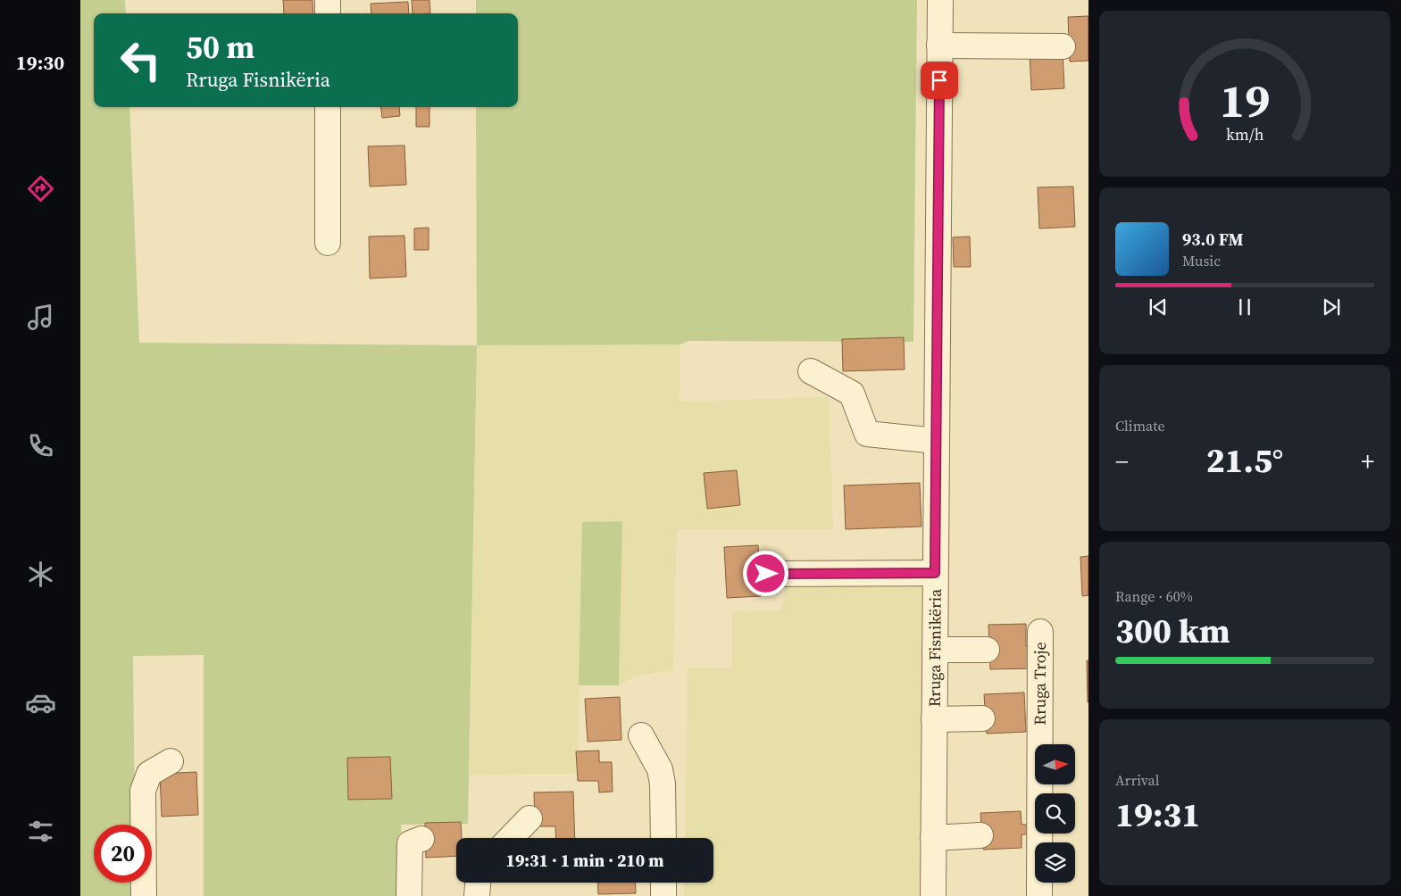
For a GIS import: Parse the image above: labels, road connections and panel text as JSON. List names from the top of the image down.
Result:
{
  "streets": {
    "street": ["Rruga Fisnikëria", "Rruga Troje"]
  },
  "north": "right",
  "page": {
    "tabs": "19:30",
    "turn": ["50 m", "Rruga Fisnikëria"],
    "song": ["93.0 FM", "Music"],
    "tile": [
      "Climate",
      ["Range · 60%", "300 km"],
      ["Arrival", "19:31"]
    ],
    "heat": ["−", "21.5°", "+"],
    "limit": "20",
    "trip": "19:31 · 1 min · 210 m",
    "gauge": ["19", "km/h"]
  }
}
